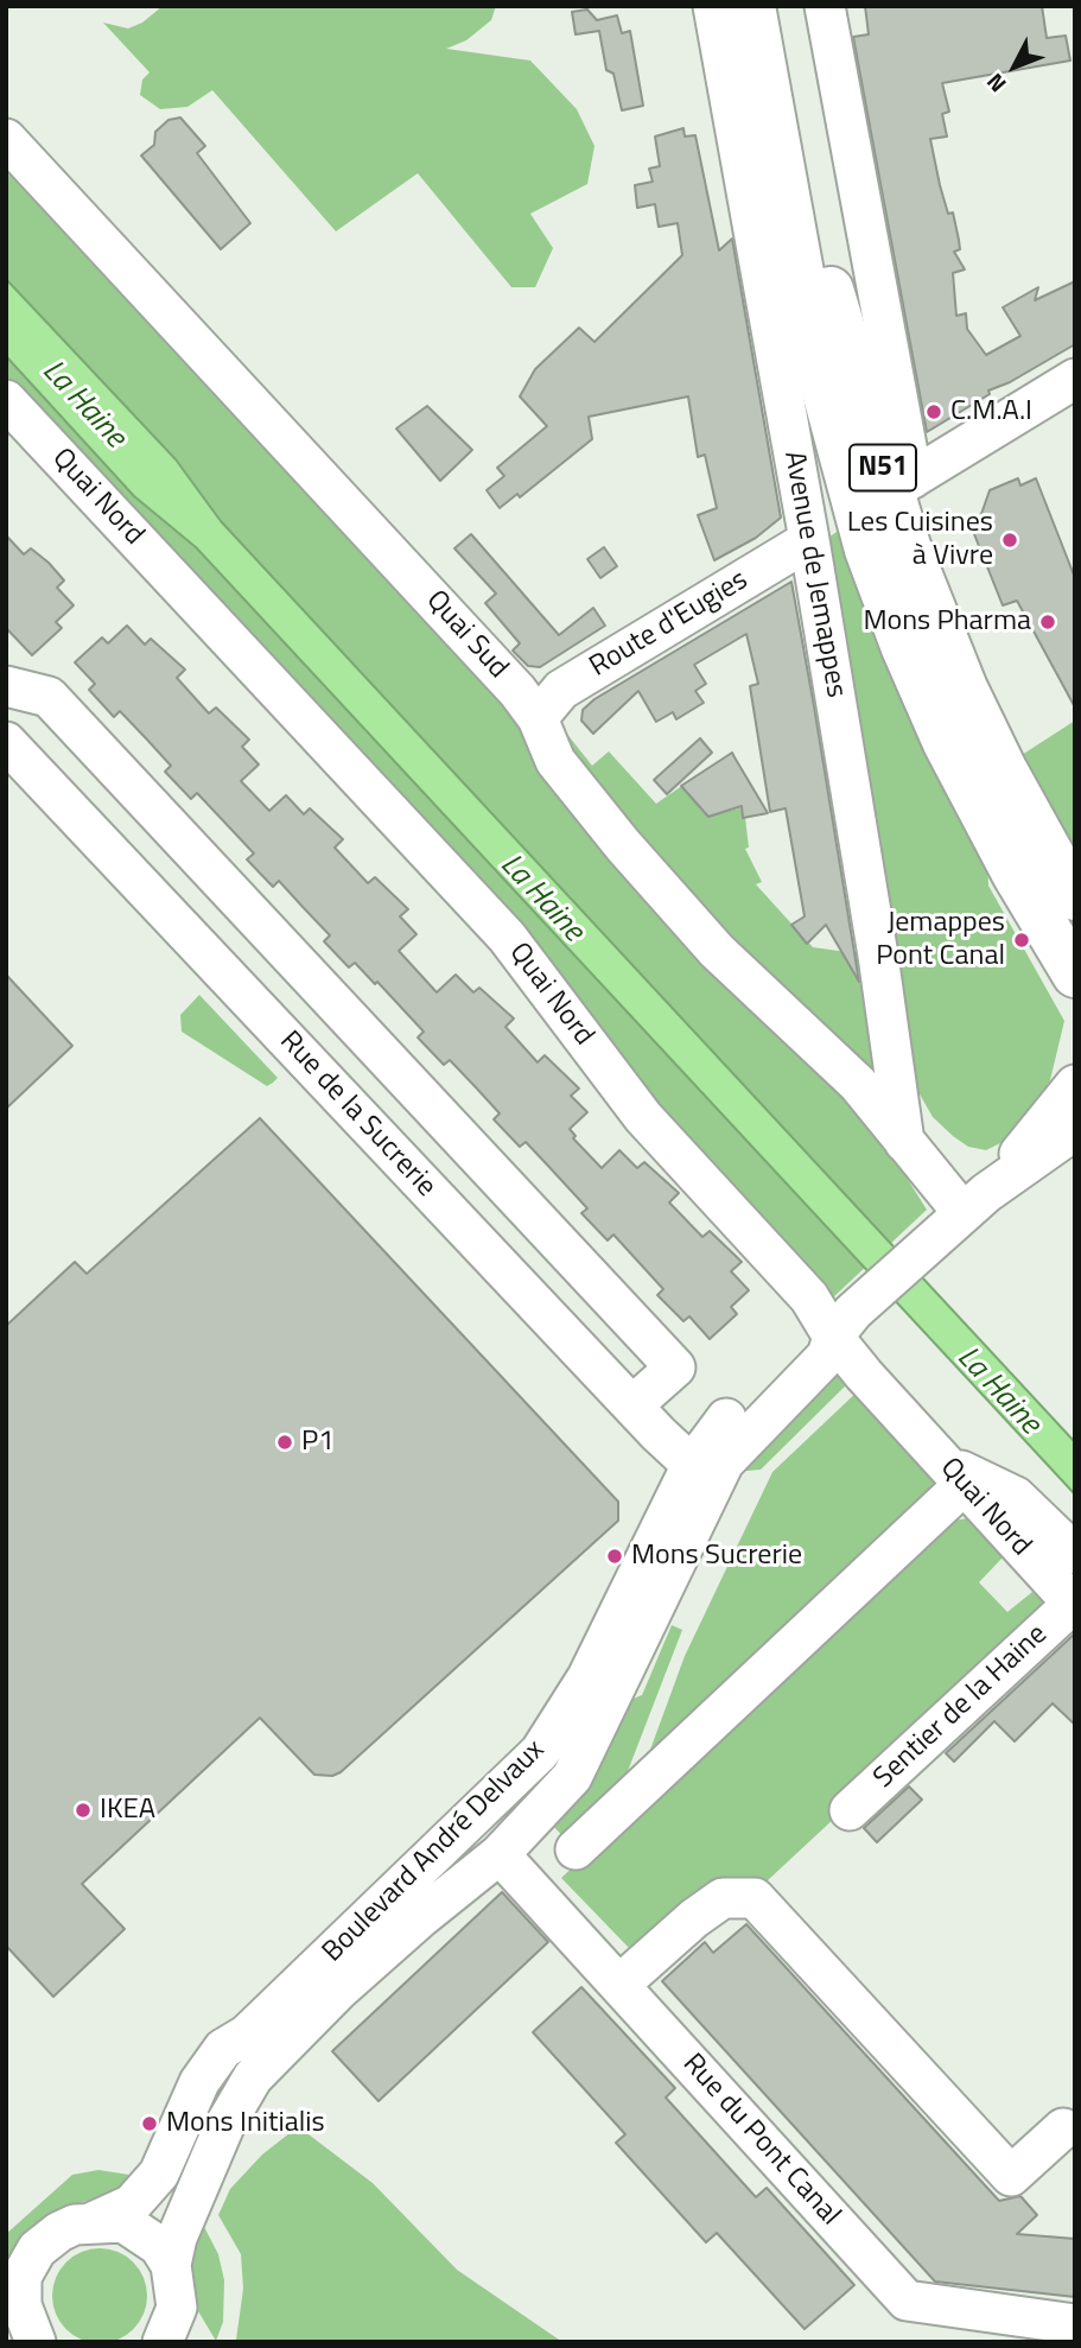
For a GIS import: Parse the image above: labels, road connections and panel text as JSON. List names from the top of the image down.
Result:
{
  "streets": {
    "main road": ["N51", "Avenue de Jemappes"],
    "street": [
      "Quai Nord",
      "Route d'Eugies",
      "Quai Sud",
      "Rue de la Sucrerie",
      "Sentier de la Haine",
      "Boulevard André Delvaux",
      "Rue du Pont Canal"
    ]
  },
  "crossings": [
    ["Quai Nord", "Sentier de la Haine"],
    ["Quai Nord", "Boulevard André Delvaux"],
    ["Avenue de Jemappes", "Route d'Eugies"],
    ["Avenue de Jemappes", "Quai Sud"],
    ["Route d'Eugies", "Quai Sud"],
    ["Quai Sud", "Boulevard André Delvaux"],
    ["Rue de la Sucrerie", "Boulevard André Delvaux"],
    ["Boulevard André Delvaux", "Rue du Pont Canal"]
  ],
  "water": ["La Haine"],
  "places": [
    "C.M.A.I",
    "Les Cuisines à Vivre",
    "Mons Pharma",
    "Jemappes Pont Canal",
    "P1",
    "Mons Sucrerie",
    "IKEA",
    "Mons Initialis"
  ],
  "north": "bottom left"
}
